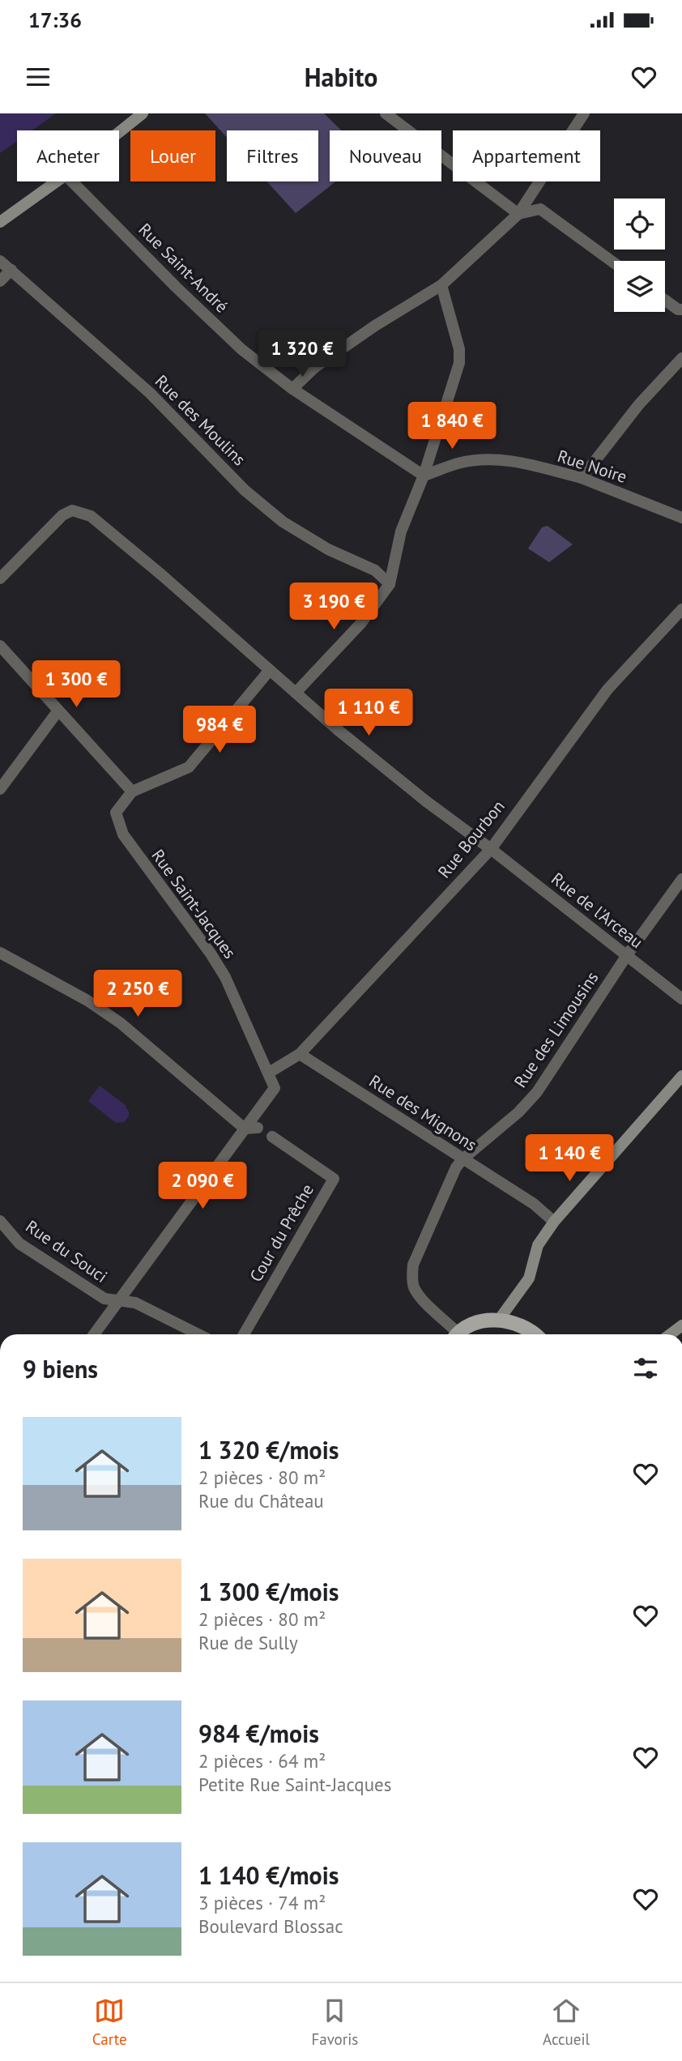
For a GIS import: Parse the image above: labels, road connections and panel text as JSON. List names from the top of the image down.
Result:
{
  "streets": {
    "street": [
      "Rue Saint-André",
      "Rue des Moulins",
      "Rue Noire",
      "Rue Bourbon",
      "Rue Saint-Jacques",
      "Rue de l'Arceau",
      "Rue des Limousins",
      "Rue des Mignons",
      "Cour du Prêche",
      "Rue du Souci"
    ]
  },
  "crossings": [
    ["Rue Saint-André", "Rue Noire"],
    ["Rue Bourbon", "Rue Saint-Jacques"],
    ["Rue Bourbon", "Rue de l'Arceau"],
    ["Rue Bourbon", "Rue des Mignons"],
    ["Rue de l'Arceau", "Rue des Limousins"],
    ["Rue des Limousins", "Rue des Mignons"]
  ],
  "page": {
    "status": "17:36",
    "header": "Habito",
    "chip": [
      "Acheter",
      "Louer",
      "Filtres",
      "Nouveau",
      "Appartement"
    ],
    "price": [
      "1 320 €",
      "1 840 €",
      "3 190 €",
      "1 300 €",
      "1 110 €",
      "984 €",
      "2 250 €",
      "1 140 €",
      "2 090 €"
    ],
    "heading": "9 biens",
    "list": [
      {
        "name": "1 320 €/mois",
        "note": "2 pièces · 80 m² · Rue du Château"
      },
      {
        "name": "1 300 €/mois",
        "note": "2 pièces · 80 m² · Rue de Sully"
      },
      {
        "name": "984 €/mois",
        "note": "2 pièces · 64 m² · Petite Rue Saint-Jacques"
      },
      {
        "name": "1 140 €/mois",
        "note": "3 pièces · 74 m² · Boulevard Blossac"
      }
    ],
    "tabs": ["Carte", "Favoris", "Accueil"]
  }
}
